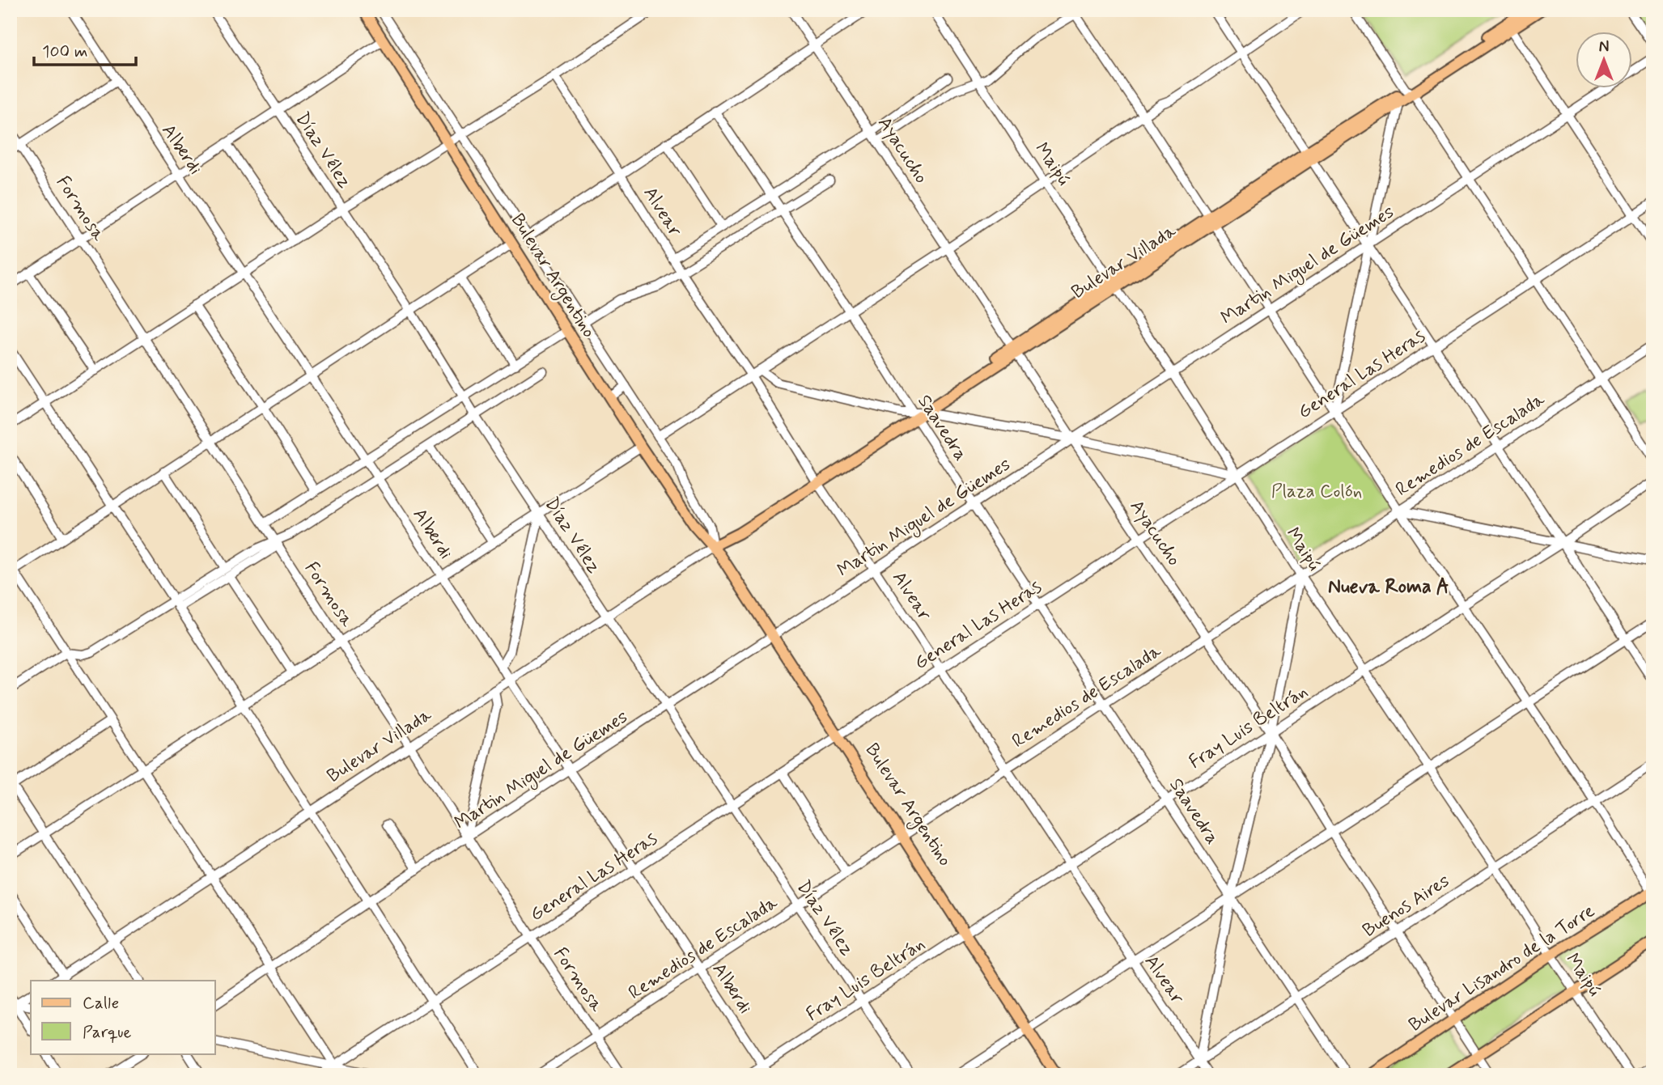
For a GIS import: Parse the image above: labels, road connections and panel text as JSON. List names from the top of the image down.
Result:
{
  "streets": {
    "main road": ["Bulevar Villada", "Bulevar Argentino", "Bulevar Lisandro de la Torre"],
    "street": [
      "Alberdi",
      "Díaz Vélez",
      "Ayacucho",
      "Maipú",
      "Formosa",
      "Alvear",
      "Martin Miguel de Güemes",
      "General Las Heras",
      "Saavedra",
      "Remedios de Escalada",
      "Fray Luis Beltrán",
      "Buenos Aires"
    ]
  },
  "crossings": [
    ["Alberdi", "Bulevar Villada"],
    ["Alberdi", "Martin Miguel de Güemes"],
    ["Alberdi", "General Las Heras"],
    ["Alberdi", "Remedios de Escalada"],
    ["Alberdi", "Fray Luis Beltrán"],
    ["Díaz Vélez", "Bulevar Villada"],
    ["Díaz Vélez", "Martin Miguel de Güemes"],
    ["Díaz Vélez", "General Las Heras"],
    ["Díaz Vélez", "Remedios de Escalada"],
    ["Díaz Vélez", "Fray Luis Beltrán"],
    ["Ayacucho", "Bulevar Villada"],
    ["Ayacucho", "Martin Miguel de Güemes"],
    ["Ayacucho", "General Las Heras"],
    ["Ayacucho", "Remedios de Escalada"],
    ["Ayacucho", "Fray Luis Beltrán"],
    ["Ayacucho", "Buenos Aires"],
    ["Ayacucho", "Bulevar Lisandro de la Torre"],
    ["Maipú", "Bulevar Villada"],
    ["Maipú", "Martin Miguel de Güemes"],
    ["Maipú", "General Las Heras"],
    ["Maipú", "Remedios de Escalada"],
    ["Maipú", "Fray Luis Beltrán"],
    ["Maipú", "Buenos Aires"],
    ["Maipú", "Bulevar Lisandro de la Torre"],
    ["Formosa", "Bulevar Villada"],
    ["Formosa", "Martin Miguel de Güemes"],
    ["Formosa", "General Las Heras"],
    ["Formosa", "Remedios de Escalada"],
    ["Alvear", "Bulevar Villada"],
    ["Alvear", "Martin Miguel de Güemes"],
    ["Alvear", "General Las Heras"],
    ["Alvear", "Remedios de Escalada"],
    ["Alvear", "Fray Luis Beltrán"],
    ["Alvear", "Buenos Aires"],
    ["Bulevar Villada", "Bulevar Argentino"],
    ["Bulevar Villada", "Saavedra"],
    ["Martin Miguel de Güemes", "Bulevar Argentino"],
    ["Martin Miguel de Güemes", "Saavedra"],
    ["Bulevar Argentino", "General Las Heras"],
    ["Bulevar Argentino", "Remedios de Escalada"],
    ["Bulevar Argentino", "Fray Luis Beltrán"],
    ["General Las Heras", "Saavedra"],
    ["Saavedra", "Remedios de Escalada"],
    ["Saavedra", "Fray Luis Beltrán"],
    ["Saavedra", "Buenos Aires"]
  ],
  "districts": ["Nueva Roma A"],
  "parks": ["Plaza Colón"],
  "legend": ["Calle", "Parque"],
  "scale_bar": "100 m",
  "north": "top"
}
